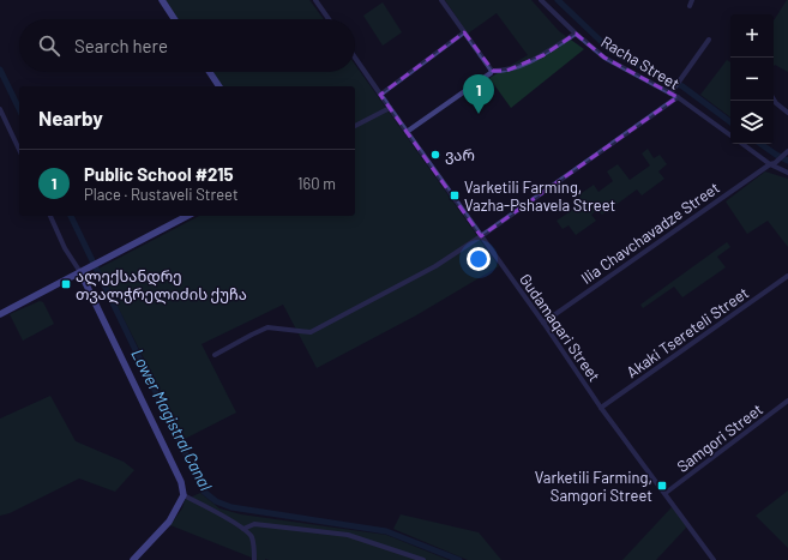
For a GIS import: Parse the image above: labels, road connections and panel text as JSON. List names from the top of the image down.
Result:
{
  "streets": {
    "street": [
      "Racha Street",
      "Ilia Chavchavadze Street",
      "Gudamaqari Street",
      "Akaki Tsereteli Street",
      "Samgori Street"
    ]
  },
  "crossings": [
    ["Ilia Chavchavadze Street", "Gudamaqari Street"],
    ["Gudamaqari Street", "Akaki Tsereteli Street"],
    ["Gudamaqari Street", "Samgori Street"]
  ],
  "water": ["Lower Magistral Canal"],
  "places": {
    "other": ["ვარ"],
    "transit": ["Varketili Farming, Vazha-Pshavela Street", "ალექსანდრე თვალჭრელიძის ქუჩა", "Varketili Farming, Samgori Street"]
  },
  "page": {
    "map_buttons": ["+", "−"],
    "search": "Search here",
    "pins": "1",
    "heading": "Nearby",
    "list": [
      {
        "mark": "1",
        "name": "Public School #215",
        "note": "Place · Rustaveli Street",
        "value": "160 m"
      }
    ]
  }
}
